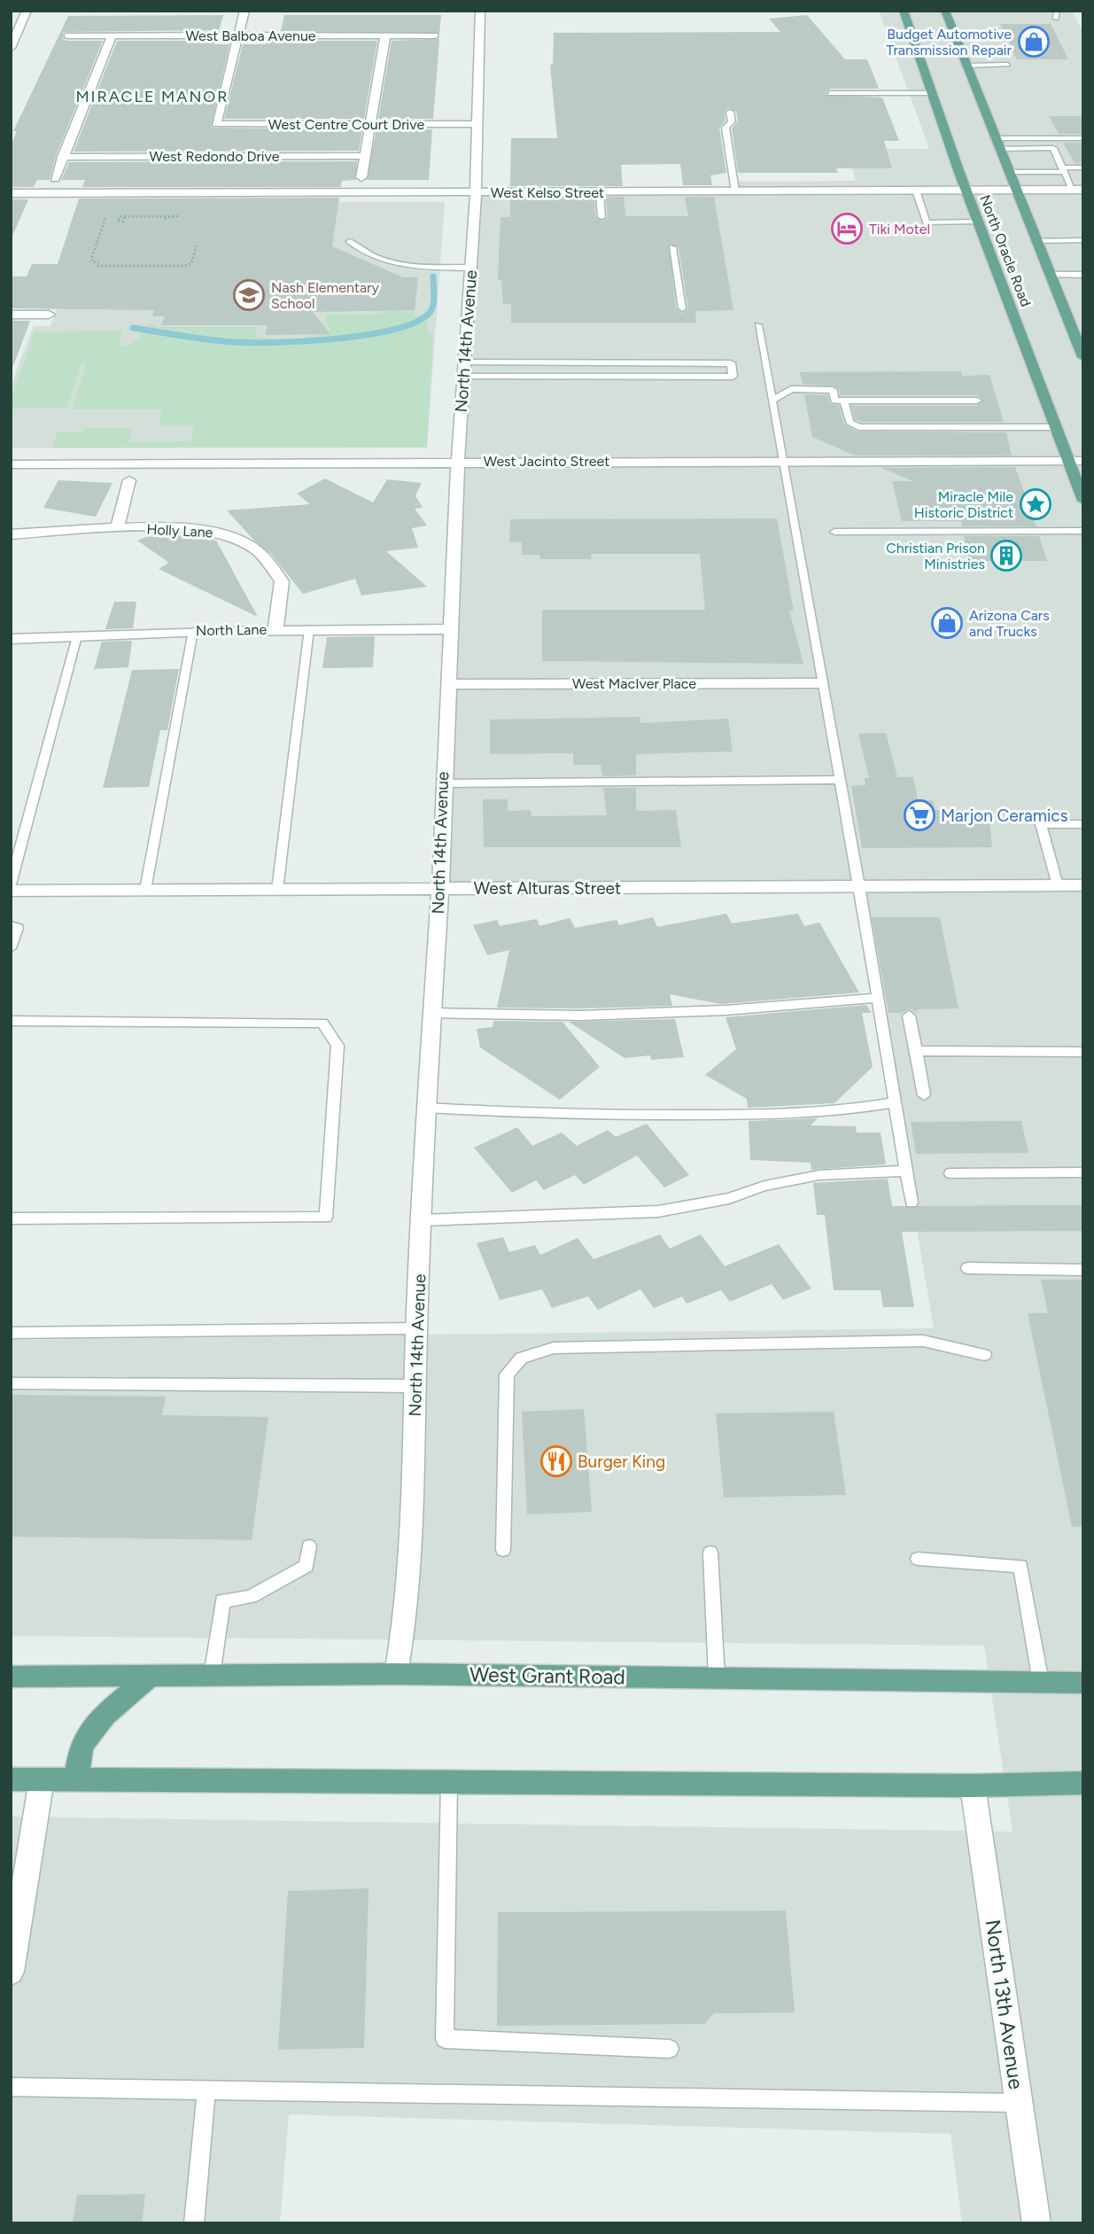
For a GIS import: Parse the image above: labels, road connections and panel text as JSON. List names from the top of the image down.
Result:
{
  "streets": {
    "main road": ["North Oracle Road", "West Grant Road"],
    "street": [
      "West Balboa Avenue",
      "West Centre Court Drive",
      "West Redondo Drive",
      "West Kelso Street",
      "North 14th Avenue",
      "West Jacinto Street",
      "Holly Lane",
      "North Lane",
      "West MacIver Place",
      "West Alturas Street",
      "North 13th Avenue"
    ]
  },
  "crossings": [
    ["West Balboa Avenue", "West Centre Court Drive"],
    ["West Centre Court Drive", "North 14th Avenue"],
    ["West Kelso Street", "North Oracle Road"],
    ["West Kelso Street", "North 14th Avenue"],
    ["North Oracle Road", "West Jacinto Street"],
    ["North 14th Avenue", "West Jacinto Street"],
    ["North 14th Avenue", "North Lane"],
    ["North 14th Avenue", "West MacIver Place"],
    ["North 14th Avenue", "West Alturas Street"],
    ["North 14th Avenue", "West Grant Road"],
    ["Holly Lane", "North Lane"]
  ],
  "districts": ["MIRACLE MANOR"],
  "places": {
    "shop": ["Budget Automotive Transmission Repair", "Arizona Cars and Trucks"],
    "hotel": ["Tiki Motel"],
    "school or university": ["Nash Elementary School"],
    "place": ["Miracle Mile Historic District"],
    "building": ["Christian Prison Ministries"],
    "supermarket": ["Marjon Ceramics"],
    "restaurant": ["Burger King"]
  }
}
